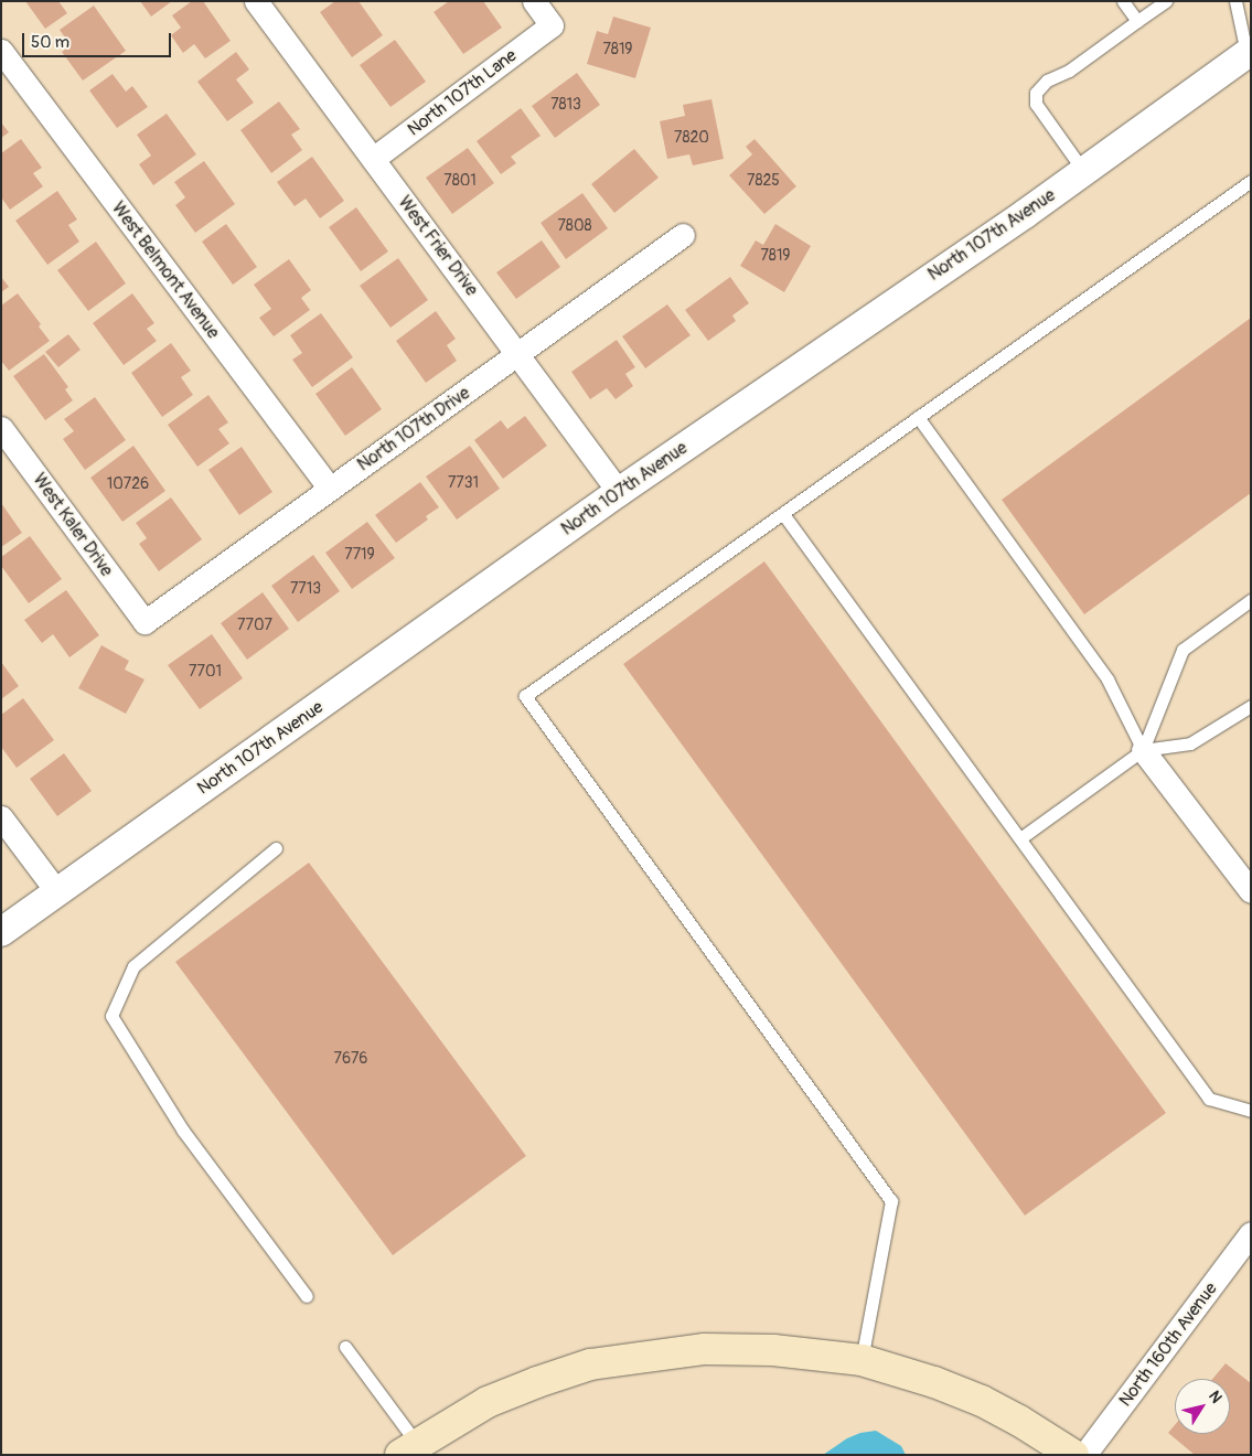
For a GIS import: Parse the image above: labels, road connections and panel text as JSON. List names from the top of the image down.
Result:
{
  "streets": {
    "street": [
      "North 107th Lane",
      "North 107th Avenue",
      "West Frier Drive",
      "West Belmont Avenue",
      "North 107th Drive",
      "West Kaler Drive",
      "North 160th Avenue"
    ]
  },
  "crossings": [
    ["North 107th Lane", "West Frier Drive"],
    ["North 107th Avenue", "West Frier Drive"],
    ["West Frier Drive", "North 107th Drive"],
    ["West Belmont Avenue", "North 107th Drive"],
    ["North 107th Drive", "West Kaler Drive"]
  ],
  "house_numbers": [
    "7819",
    "7813",
    "7820",
    "7801",
    "7825",
    "7808",
    "7819",
    "7731",
    "10726",
    "7719",
    "7713",
    "7707",
    "7701",
    "7676"
  ],
  "scale_bar": "50 m",
  "north": "top right"
}
